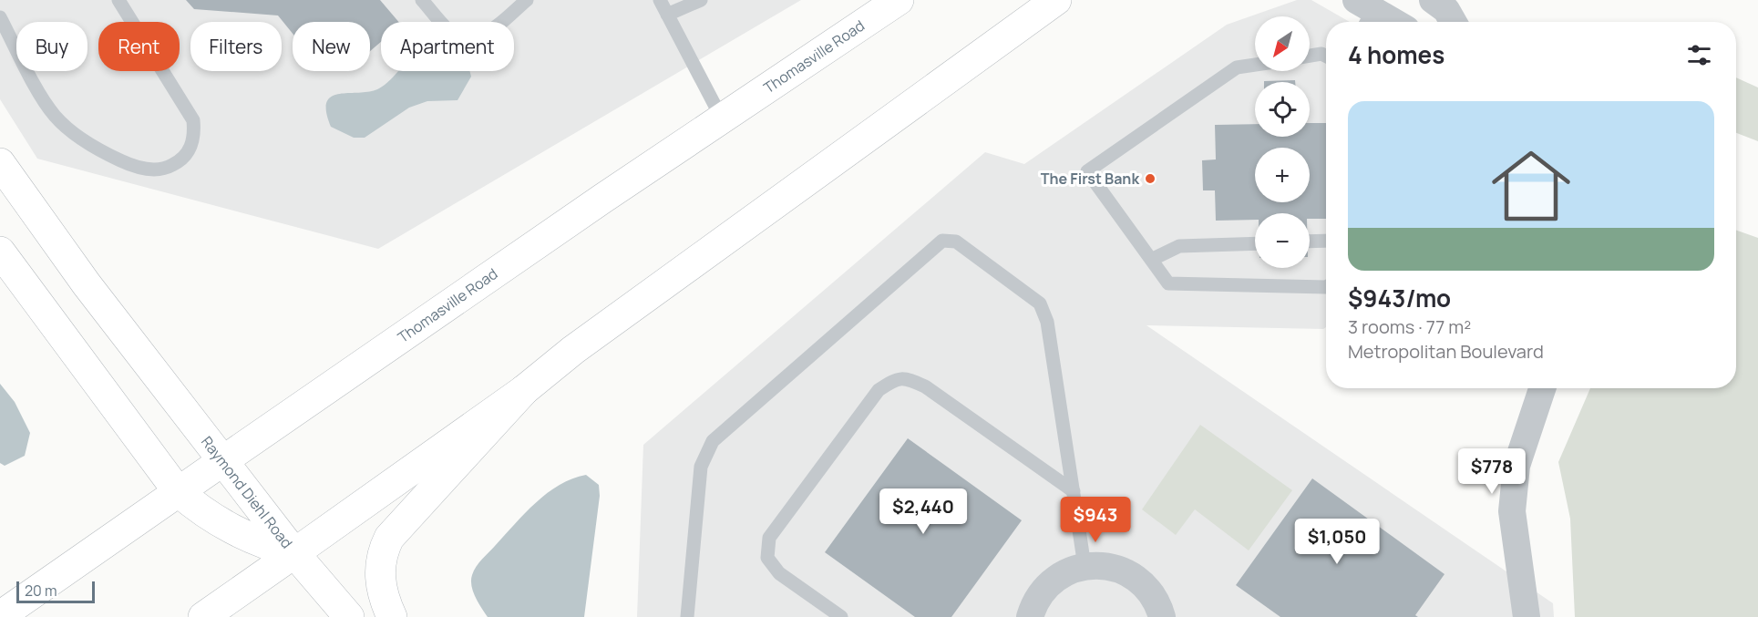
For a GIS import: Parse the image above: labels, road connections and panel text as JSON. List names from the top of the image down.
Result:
{
  "streets": {
    "main road": ["Thomasville Road", "Raymond Diehl Road"]
  },
  "crossings": [
    ["Thomasville Road", "Raymond Diehl Road"]
  ],
  "places": ["The First Bank"],
  "scale_bar": "20 m",
  "north": "bottom left",
  "page": {
    "map_buttons": ["+", "−"],
    "chip": [
      "Buy",
      "Rent",
      "Filters",
      "New",
      "Apartment"
    ],
    "heading": "4 homes",
    "list": [
      {
        "name": "$943/mo",
        "note": "3 rooms · 77 m² · Metropolitan Boulevard"
      }
    ],
    "price": [
      "$778",
      "$2,440",
      "$943",
      "$1,050"
    ],
    "scale": "20 m"
  }
}
